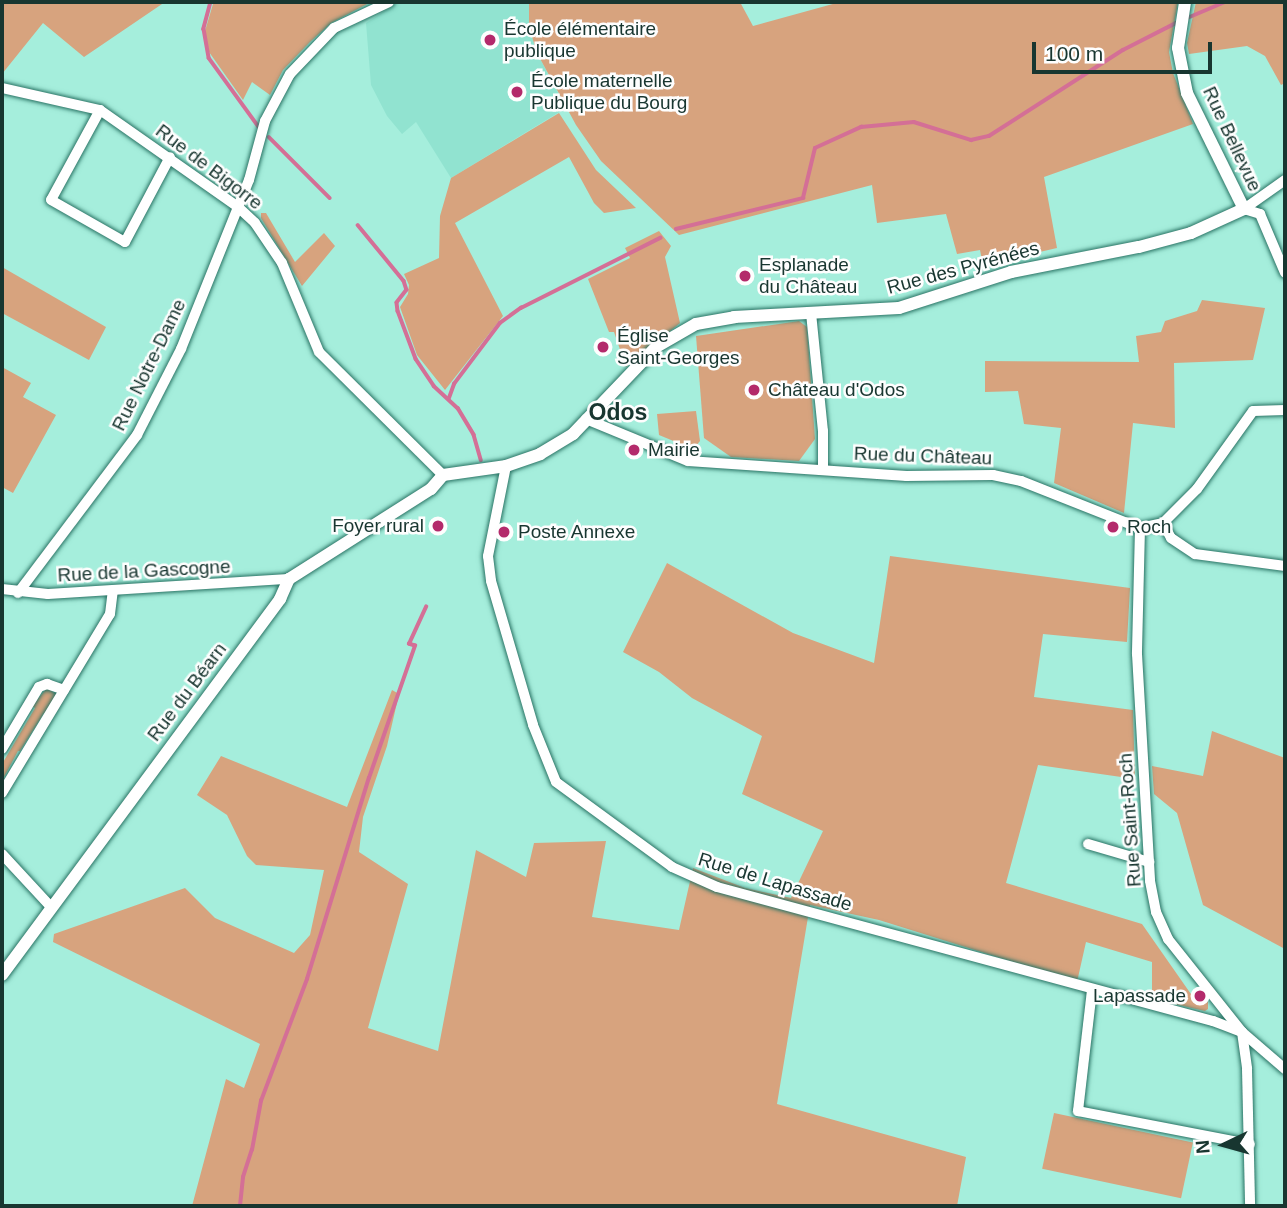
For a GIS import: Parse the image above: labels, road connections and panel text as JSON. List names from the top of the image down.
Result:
{
  "streets": {
    "street": [
      "Rue Bellevue",
      "Rue de Bigorre",
      "Rue des Pyrénées",
      "Rue Notre-Dame",
      "Rue du Château",
      "Rue de la Gascogne",
      "Rue du Béarn",
      "Rue Saint-Roch",
      "Rue de Lapassade"
    ]
  },
  "crossings": [
    ["Rue Bellevue", "Rue des Pyrénées"],
    ["Rue de Bigorre", "Rue des Pyrénées"],
    ["Rue de Bigorre", "Rue Notre-Dame"],
    ["Rue de Bigorre", "Rue du Béarn"],
    ["Rue des Pyrénées", "Rue du Château"],
    ["Rue des Pyrénées", "Rue du Béarn"],
    ["Rue des Pyrénées", "Rue de Lapassade"],
    ["Rue Notre-Dame", "Rue de la Gascogne"],
    ["Rue du Château", "Rue Saint-Roch"],
    ["Rue de la Gascogne", "Rue du Béarn"],
    ["Rue Saint-Roch", "Rue de Lapassade"]
  ],
  "districts": ["Odos"],
  "places": [
    "École élémentaire publique",
    "École maternelle Publique du Bourg",
    "Esplanade du Château",
    "Église Saint-Georges",
    "Château d'Odos",
    "Mairie",
    "Foyer rural",
    "Roch",
    "Poste Annexe",
    "Lapassade"
  ],
  "scale_bar": "100 m",
  "north": "left"
}
